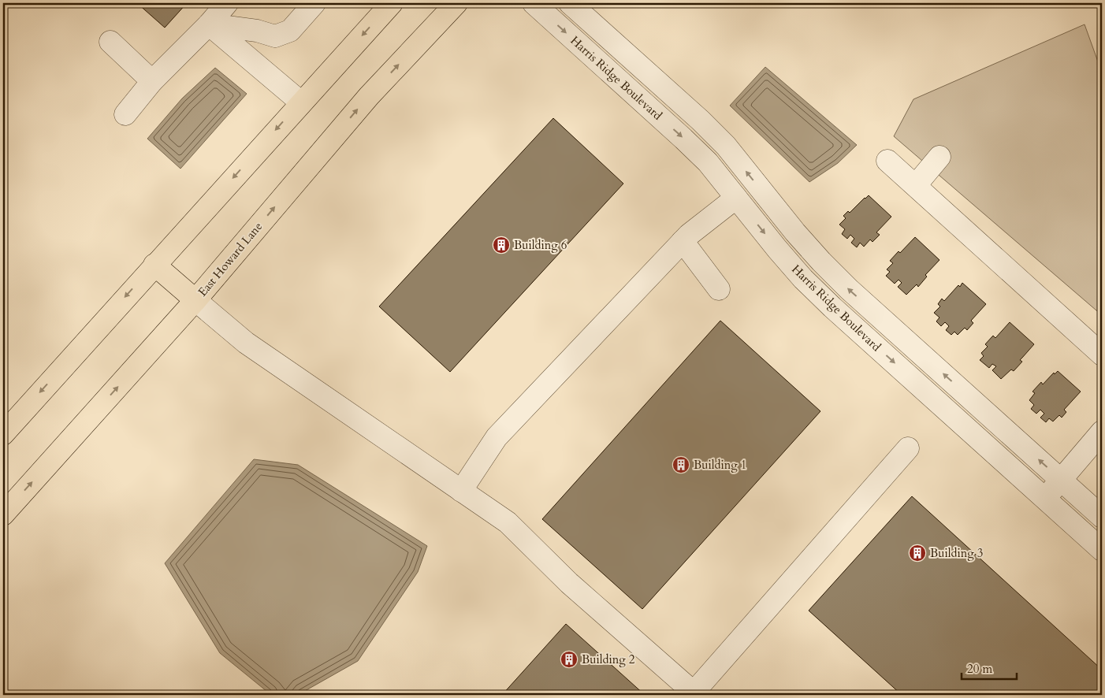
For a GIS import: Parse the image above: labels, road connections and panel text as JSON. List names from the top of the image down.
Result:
{
  "streets": {
    "main road": ["East Howard Lane"],
    "street": ["Harris Ridge Boulevard"]
  },
  "places": {
    "building": [
      "Building 6",
      "Building 1",
      "Building 3",
      "Building 2"
    ]
  },
  "scale_bar": "20 m"
}
